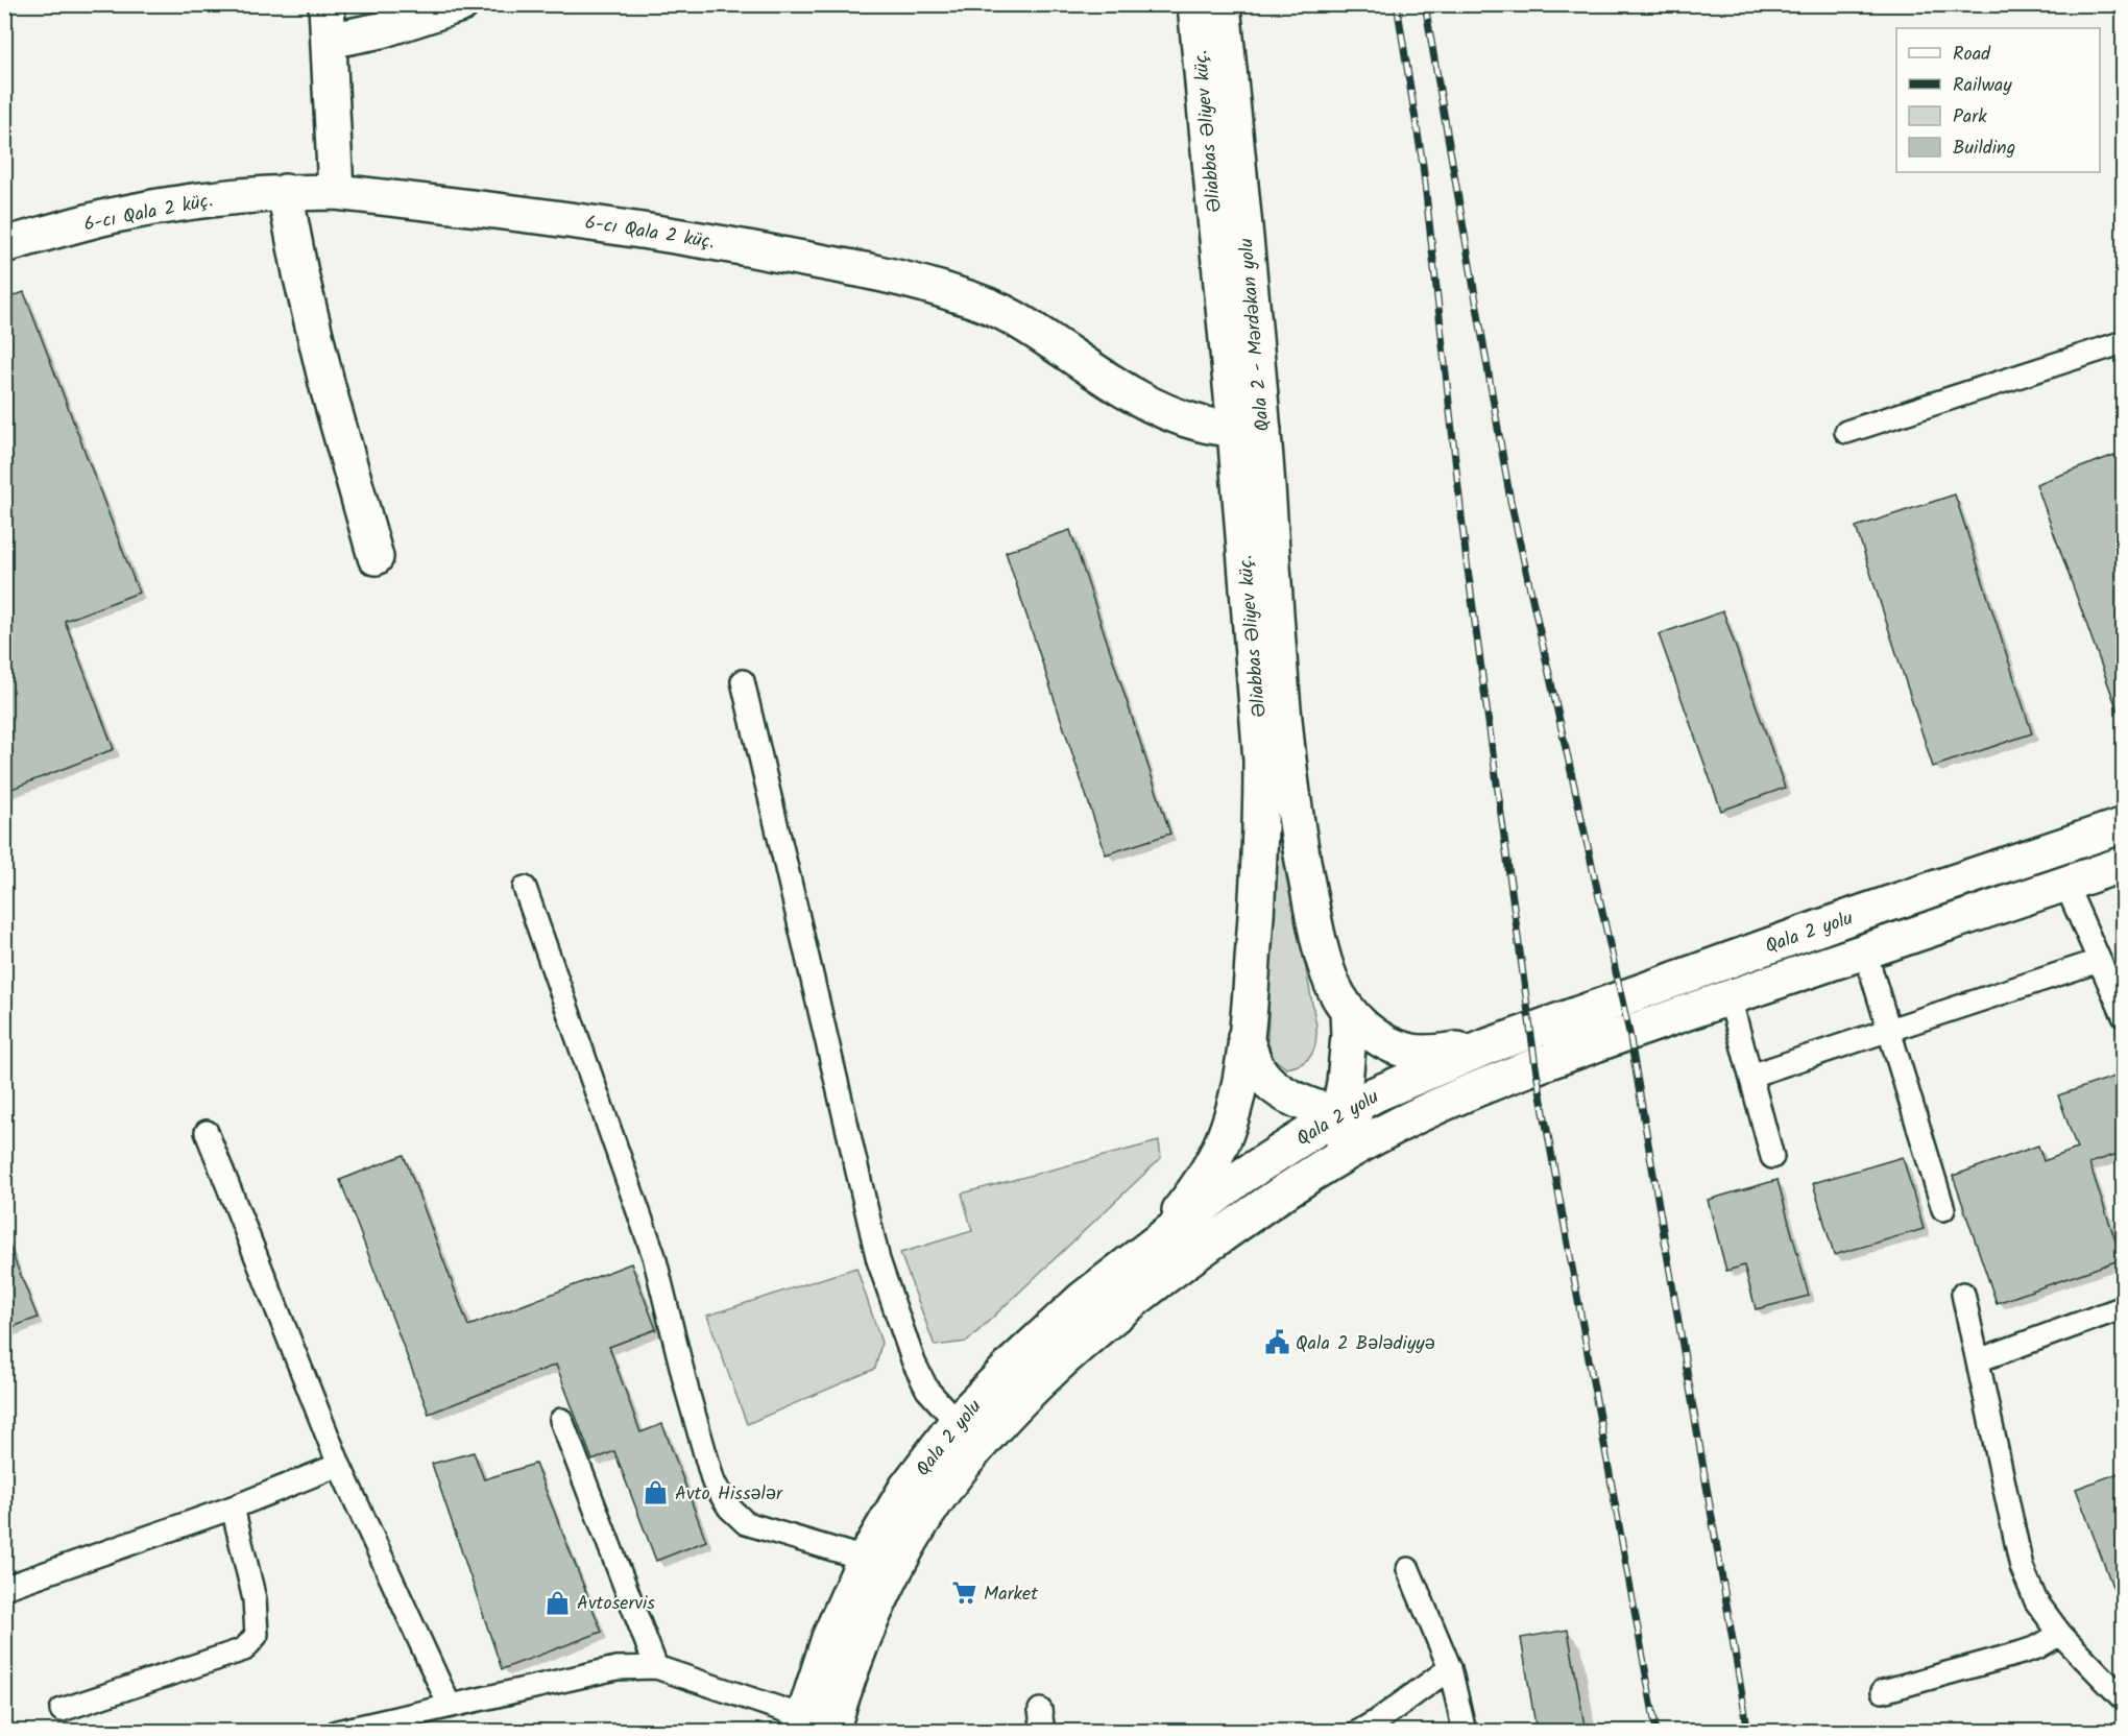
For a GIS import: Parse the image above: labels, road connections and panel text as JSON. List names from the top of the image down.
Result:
{
  "streets": {
    "main road": [
      "Əliabbas Əliyev küç.",
      "6-cı Qala 2 küç.",
      "Qala 2 - Mərdəkan yolu",
      "Qala 2 yolu"
    ]
  },
  "crossings": [
    ["Əliabbas Əliyev küç.", "6-cı Qala 2 küç."],
    ["Əliabbas Əliyev küç.", "Qala 2 - Mərdəkan yolu"],
    ["Əliabbas Əliyev küç.", "Qala 2 yolu"],
    ["6-cı Qala 2 küç.", "Qala 2 - Mərdəkan yolu"]
  ],
  "places": {
    "public building": ["Qala 2 Bələdiyyə"],
    "shop": ["Avto Hissələr", "Avtoservis"],
    "supermarket": ["Market"]
  },
  "legend": [
    "Road",
    "Railway",
    "Park",
    "Building"
  ]
}
